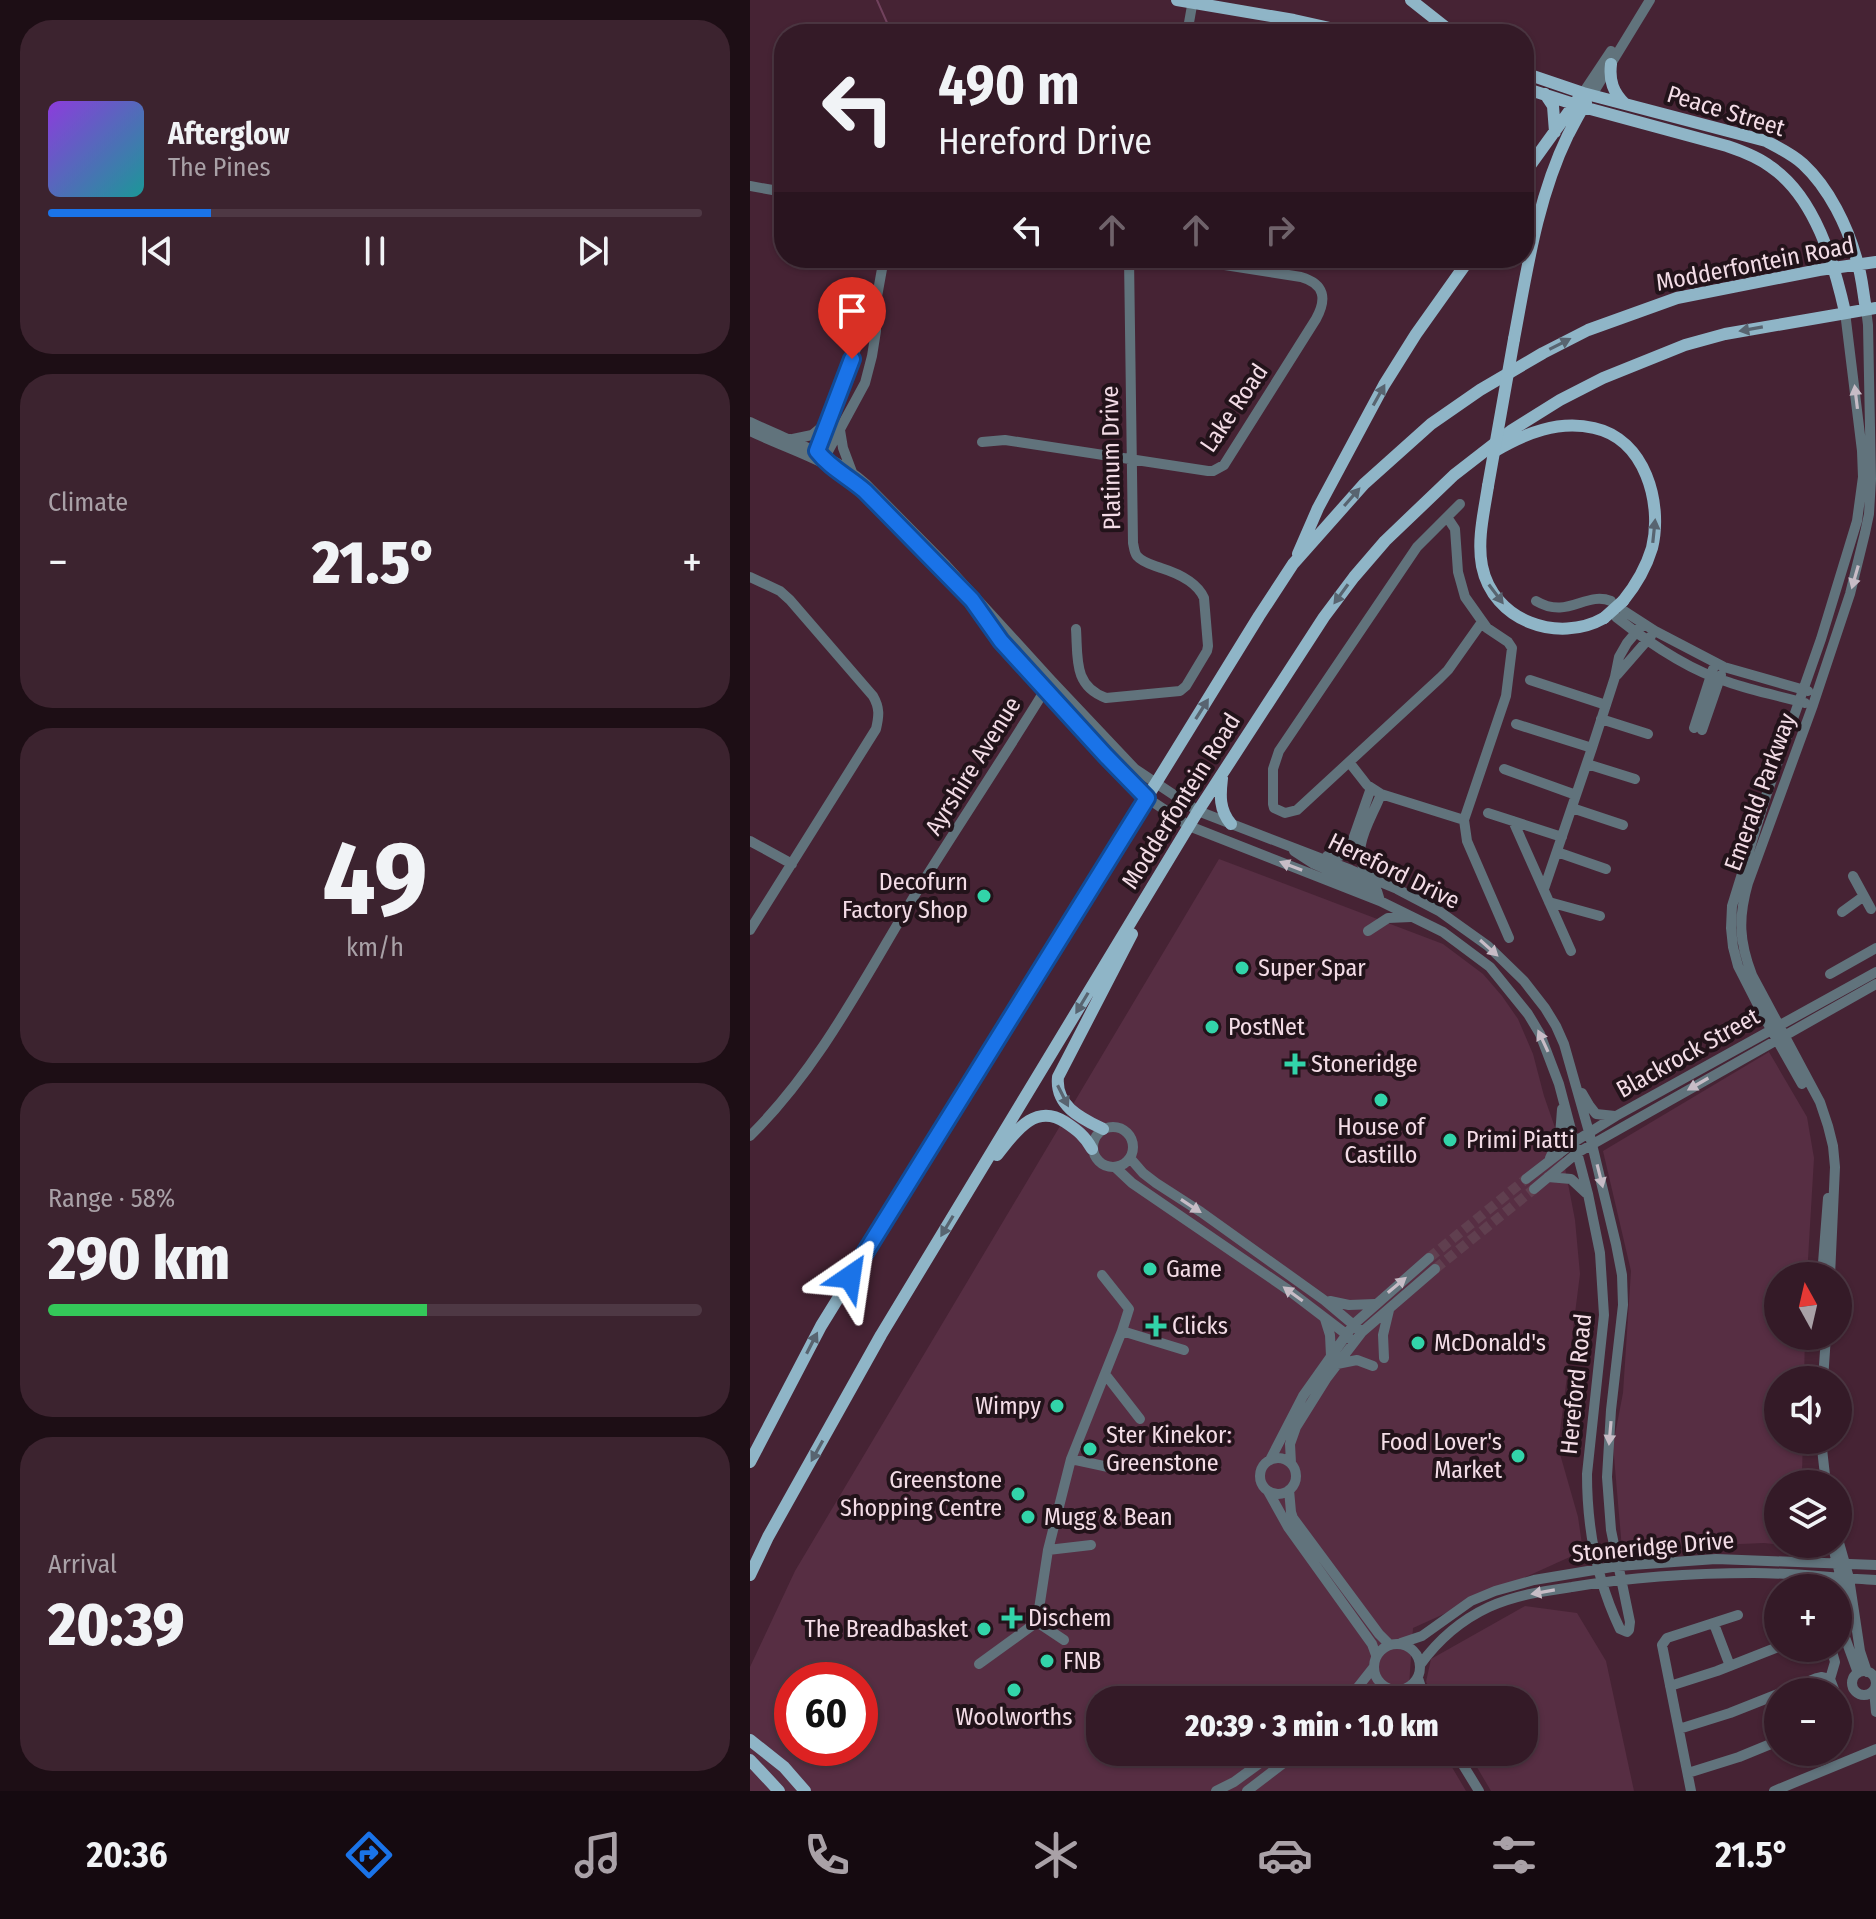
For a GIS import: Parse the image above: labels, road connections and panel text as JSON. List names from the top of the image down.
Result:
{
  "streets": {
    "main road": ["Peace Street", "Modderfontein Road"],
    "street": [
      "Lake Road",
      "Platinum Drive",
      "Ayrshire Avenue",
      "Emerald Parkway",
      "Hereford Drive",
      "Blackrock Street",
      "Hereford Road",
      "Stoneridge Drive"
    ]
  },
  "crossings": [
    ["Peace Street", "Modderfontein Road"],
    ["Peace Street", "Emerald Parkway"],
    ["Modderfontein Road", "Emerald Parkway"],
    ["Modderfontein Road", "Hereford Drive"],
    ["Lake Road", "Platinum Drive"],
    ["Ayrshire Avenue", "Hereford Drive"],
    ["Emerald Parkway", "Blackrock Street"],
    ["Hereford Drive", "Blackrock Street"],
    ["Hereford Drive", "Hereford Road"],
    ["Hereford Drive", "Stoneridge Drive"],
    ["Blackrock Street", "Hereford Road"],
    ["Hereford Road", "Stoneridge Drive"]
  ],
  "places": {
    "other": [
      "Decofurn Factory Shop",
      "Super Spar",
      "PostNet",
      "House of Castillo",
      "Primi Piatti",
      "Game",
      "McDonald's",
      "Wimpy",
      "Ster Kinekor: Greenstone",
      "Food Lover's Market",
      "Greenstone Shopping Centre",
      "Mugg & Bean",
      "The Breadbasket",
      "FNB",
      "Woolworths"
    ],
    "health": ["Stoneridge", "Clicks", "Dischem"]
  },
  "north": "top",
  "page": {
    "turn": ["490 m", "Hereford Drive"],
    "song": ["Afterglow", "The Pines"],
    "tile": [
      "Climate",
      ["49", "km/h"],
      ["Range · 58%", "290 km"],
      ["Arrival", "20:39"]
    ],
    "heat": ["−", "21.5°", "+"],
    "map_buttons": ["+", "−"],
    "limit": "60",
    "trip": "20:39 · 3 min · 1.0 km",
    "tabs": ["20:36", "21.5°"]
  }
}
